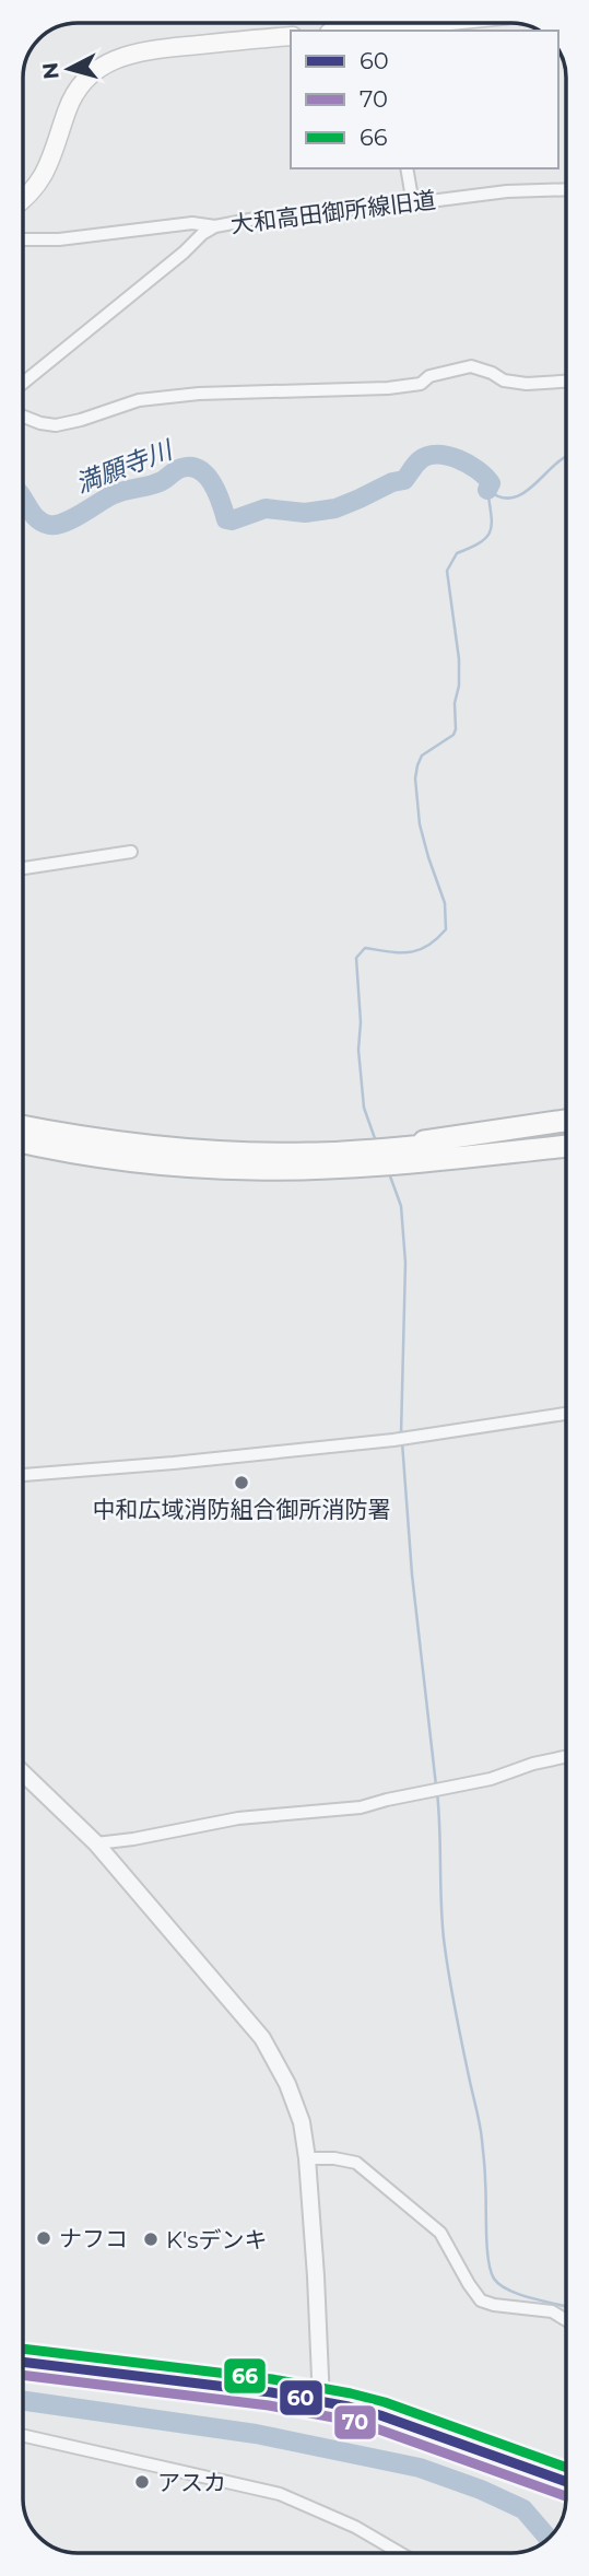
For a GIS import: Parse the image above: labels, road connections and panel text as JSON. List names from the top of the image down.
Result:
{
  "streets": {
    "street": ["大和高田御所線旧道"]
  },
  "water": ["満願寺川"],
  "places": [
    "中和広域消防組合御所消防署",
    "ナフコ",
    "K'sデンキ",
    "アスカ"
  ],
  "lines": ["transit line 66", "transit line 60", "transit line 70"],
  "legend": ["60", "70", "66"],
  "north": "left"
}
